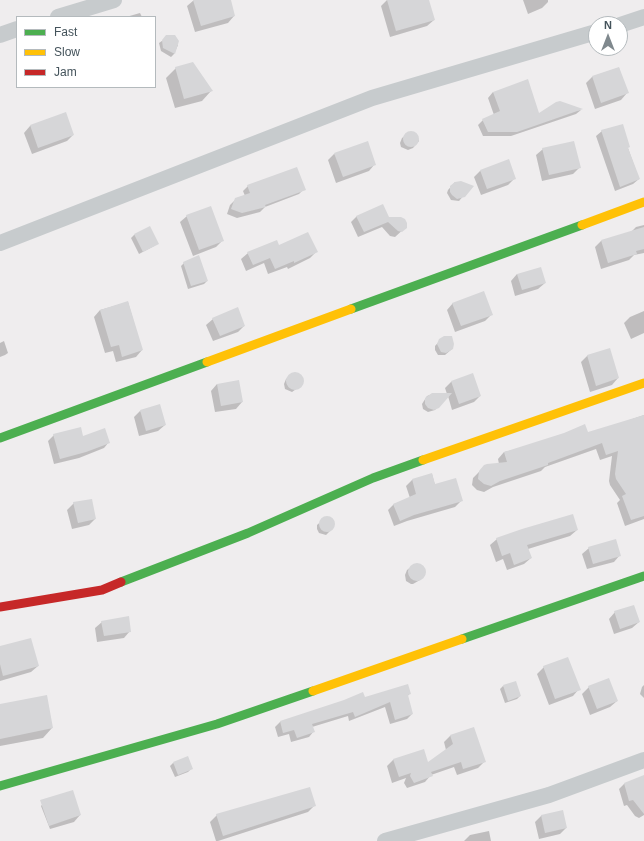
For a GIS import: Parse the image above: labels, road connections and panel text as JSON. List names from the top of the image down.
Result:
{
  "legend": ["Fast", "Slow", "Jam"],
  "north": "top"
}
